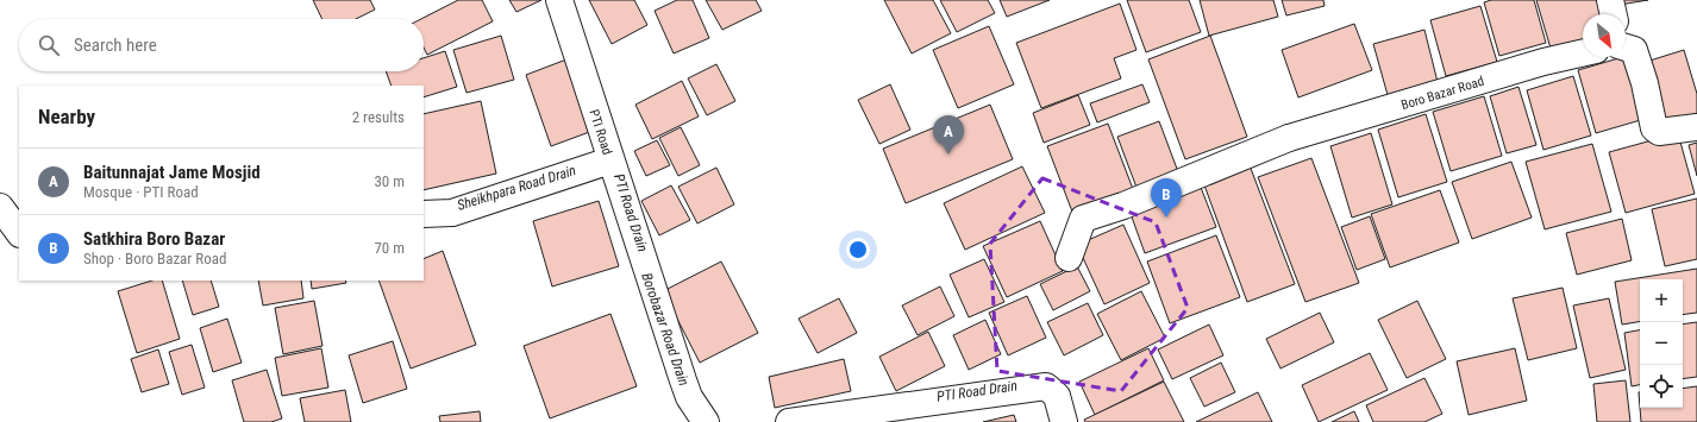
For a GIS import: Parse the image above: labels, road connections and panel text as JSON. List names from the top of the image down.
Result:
{
  "streets": {
    "main road": ["Boro Bazar Road", "PTI Road"]
  },
  "water": ["Sheikhpara Road Drain", "PTI Road Drain", "Borobazar Road Drain"],
  "north": "bottom right",
  "page": {
    "search": "Search here",
    "heading": ["Nearby", "2 results"],
    "pins": ["A", "B"],
    "list": [
      {
        "mark": "A",
        "name": "Baitunnajat Jame Mosjid",
        "note": "Mosque · PTI Road",
        "value": "30 m"
      },
      {
        "mark": "B",
        "name": "Satkhira Boro Bazar",
        "note": "Shop · Boro Bazar Road",
        "value": "70 m"
      }
    ],
    "map_buttons": ["+", "−"]
  }
}
